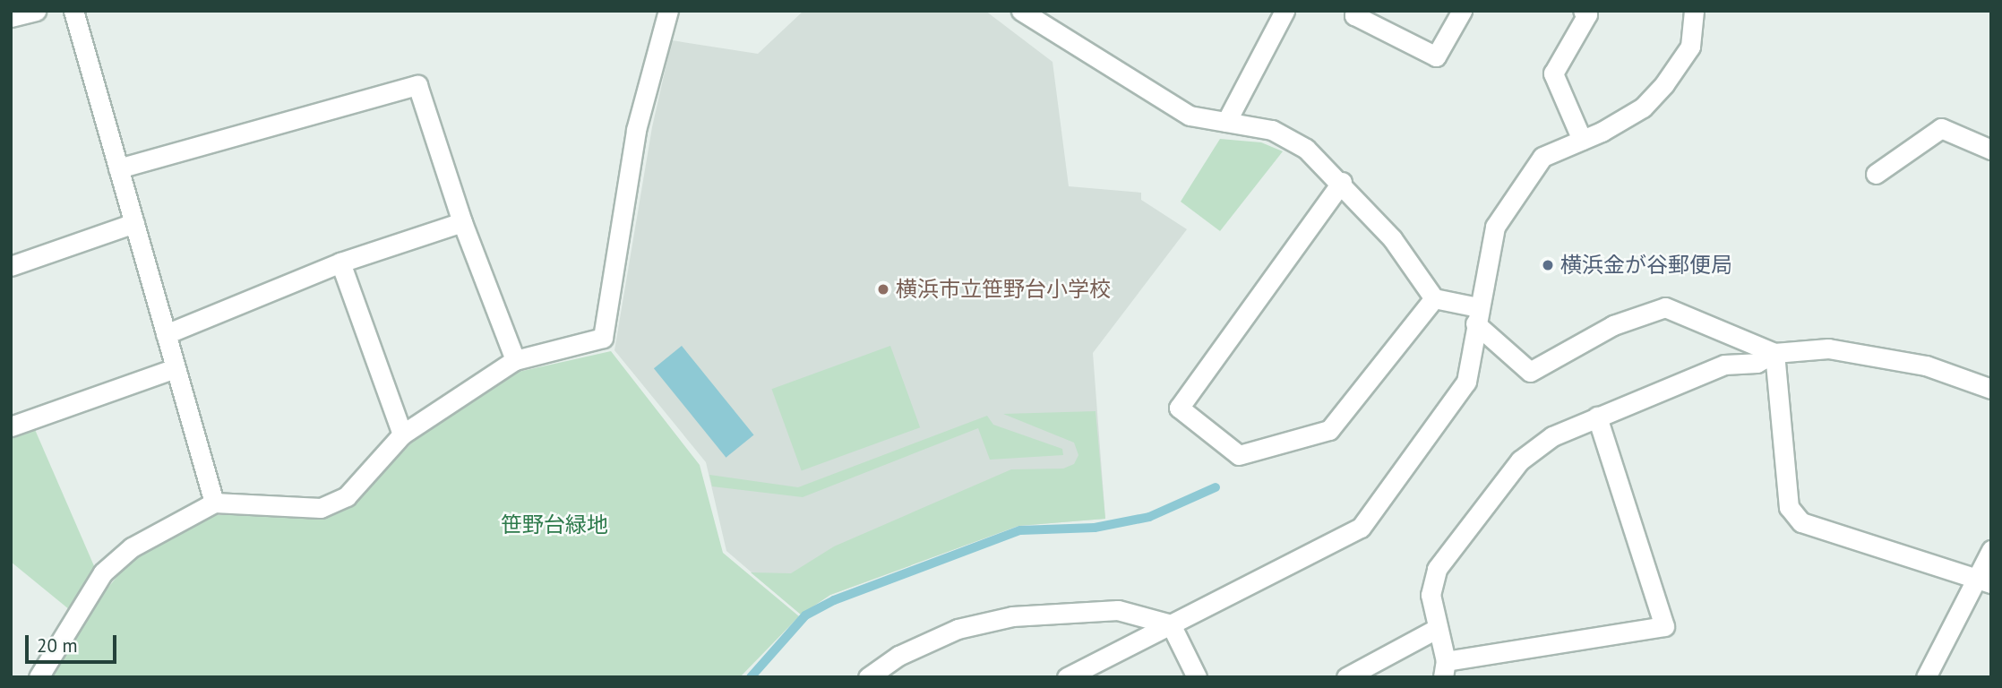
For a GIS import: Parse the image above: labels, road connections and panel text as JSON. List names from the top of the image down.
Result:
{
  "parks": ["笹野台緑地"],
  "places": ["横浜金が谷郵便局", "横浜市立笹野台小学校"],
  "scale_bar": "20 m"
}
